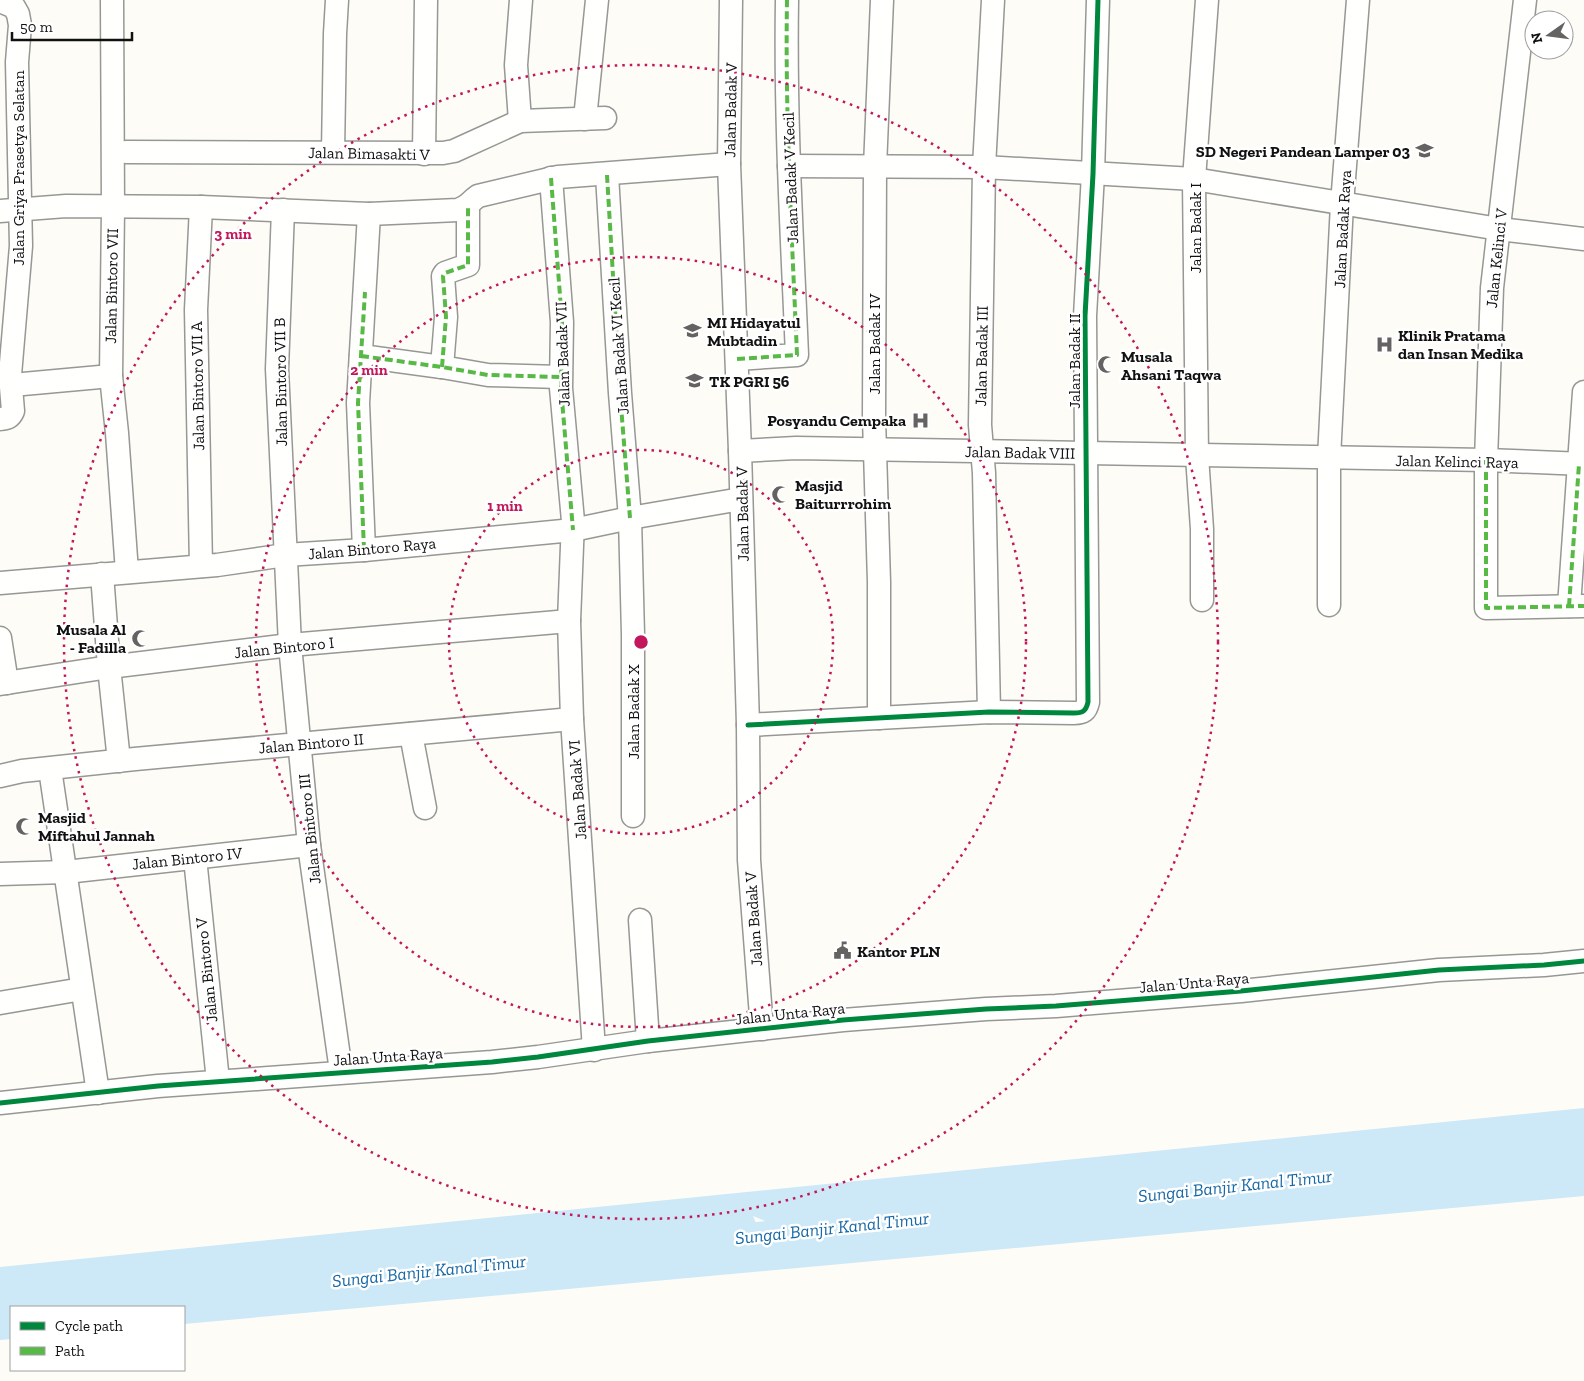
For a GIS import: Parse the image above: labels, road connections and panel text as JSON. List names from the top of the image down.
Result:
{
  "streets": {
    "street": [
      "Jalan Badak V",
      "Jalan Bimasakti V",
      "Jalan Griya Prasetya Selatan",
      "Jalan Badak V Kecil",
      "Jalan Badak I",
      "Jalan Badak Raya",
      "Jalan Kelinci V",
      "Jalan Bintoro VII",
      "Jalan Badak IV",
      "Jalan Badak VI Kecil",
      "Jalan Badak VII",
      "Jalan Badak III",
      "Jalan Badak II",
      "Jalan Bintoro VII B",
      "Jalan Bintoro VII A",
      "Jalan Badak VIII",
      "Jalan Kelinci Raya",
      "Jalan Bintoro Raya",
      "Jalan Bintoro I",
      "Jalan Badak X",
      "Jalan Bintoro II",
      "Jalan Badak VI",
      "Jalan Bintoro III",
      "Jalan Bintoro IV",
      "Jalan Bintoro V",
      "Jalan Unta Raya"
    ]
  },
  "crossings": [
    ["Jalan Badak V", "Jalan Badak V Kecil"],
    ["Jalan Badak V", "Jalan Badak VIII"],
    ["Jalan Badak V", "Jalan Bintoro Raya"],
    ["Jalan Badak V", "Jalan Unta Raya"],
    ["Jalan Badak I", "Jalan Badak VIII"],
    ["Jalan Badak Raya", "Jalan Badak VIII"],
    ["Jalan Badak Raya", "Jalan Kelinci Raya"],
    ["Jalan Kelinci V", "Jalan Kelinci Raya"],
    ["Jalan Bintoro VII", "Jalan Bintoro Raya"],
    ["Jalan Badak IV", "Jalan Badak VIII"],
    ["Jalan Badak VI Kecil", "Jalan Bintoro Raya"],
    ["Jalan Badak VI Kecil", "Jalan Badak X"],
    ["Jalan Badak VII", "Jalan Bintoro Raya"],
    ["Jalan Badak VII", "Jalan Badak VI"],
    ["Jalan Badak III", "Jalan Badak II"],
    ["Jalan Badak III", "Jalan Badak VIII"],
    ["Jalan Badak II", "Jalan Badak VIII"],
    ["Jalan Bintoro VII B", "Jalan Bintoro Raya"],
    ["Jalan Bintoro VII B", "Jalan Bintoro III"],
    ["Jalan Bintoro VII A", "Jalan Bintoro Raya"],
    ["Jalan Badak VIII", "Jalan Kelinci Raya"],
    ["Jalan Bintoro Raya", "Jalan Badak X"],
    ["Jalan Bintoro Raya", "Jalan Badak VI"],
    ["Jalan Bintoro Raya", "Jalan Bintoro III"],
    ["Jalan Bintoro I", "Jalan Badak VI"],
    ["Jalan Bintoro I", "Jalan Bintoro III"],
    ["Jalan Bintoro II", "Jalan Badak VI"],
    ["Jalan Bintoro II", "Jalan Bintoro III"],
    ["Jalan Badak VI", "Jalan Unta Raya"],
    ["Jalan Bintoro III", "Jalan Bintoro IV"],
    ["Jalan Bintoro III", "Jalan Unta Raya"],
    ["Jalan Bintoro IV", "Jalan Bintoro V"],
    ["Jalan Bintoro V", "Jalan Unta Raya"]
  ],
  "water": ["Sungai Banjir Kanal Timur"],
  "places": {
    "school or university": ["SD Negeri Pandean Lamper 03", "MI Hidayatul Mubtadin", "TK PGRI 56"],
    "hospital": ["Klinik Pratama dan Insan Medika", "Posyandu Cempaka"],
    "mosque": [
      "Musala Ahsani Taqwa",
      "Masjid Baiturrrohim",
      "Musala Al - Fadilla",
      "Masjid Miftahul Jannah"
    ],
    "public building": ["Kantor PLN"]
  },
  "legend": ["Cycle path", "Path"],
  "scale_bar": "50 m",
  "north": "left",
  "rings": ["3 min", "2 min", "1 min"]
}
